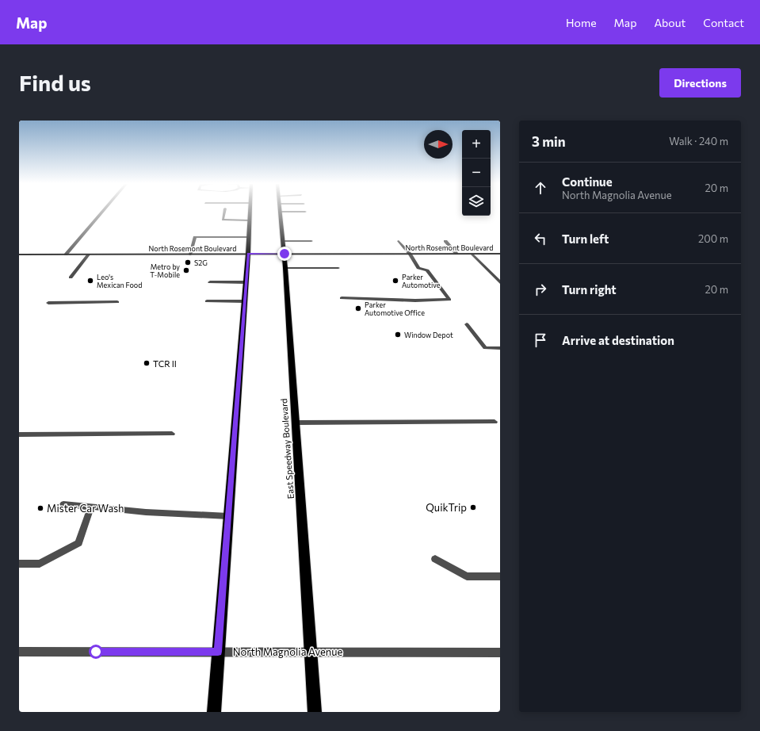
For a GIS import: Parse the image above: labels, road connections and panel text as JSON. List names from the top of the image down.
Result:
{
  "streets": {
    "main road": ["East Speedway Boulevard"],
    "street": ["North Rosemont Boulevard", "North Magnolia Avenue"]
  },
  "crossings": [
    ["North Rosemont Boulevard", "East Speedway Boulevard"],
    ["East Speedway Boulevard", "North Magnolia Avenue"]
  ],
  "places": [
    "S2G",
    "Metro by T-Mobile",
    "Leo's Mexican Food",
    "Parker Automotive",
    "Parker Automotive Office",
    "Window Depot",
    "TCR II",
    "QuikTrip",
    "Mister Car Wash"
  ],
  "north": "right",
  "page": {
    "header": "Map",
    "nav": [
      "Home",
      "Map",
      "About",
      "Contact"
    ],
    "buttons": "Directions",
    "title": "Find us",
    "heading": ["3 min", "Walk · 240 m"],
    "map_buttons": ["+", "−"],
    "list": [
      ["Continue", "North Magnolia Avenue", "20 m"],
      ["Turn left", "200 m"],
      ["Turn right", "20 m"],
      "Arrive at destination"
    ]
  }
}
